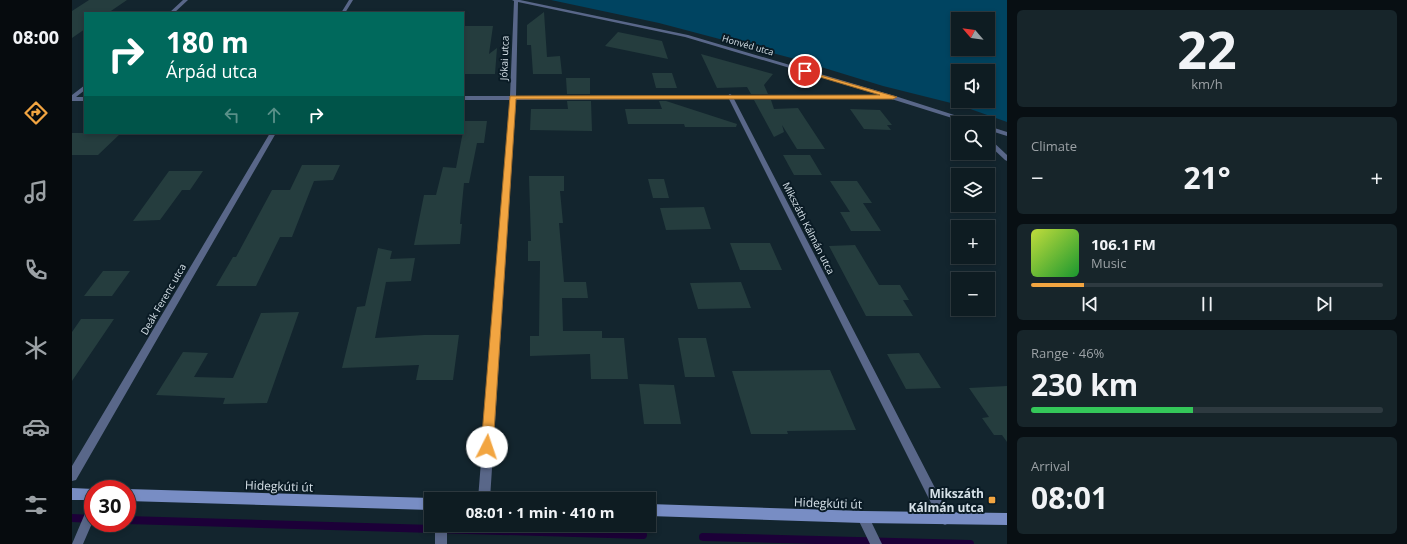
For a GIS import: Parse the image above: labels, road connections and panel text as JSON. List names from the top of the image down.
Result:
{
  "streets": {
    "main road": ["Hidegkúti út"],
    "street": [
      "Honvéd utca",
      "Jókai utca",
      "Mikszáth Kálmán utca",
      "Deák Ferenc utca"
    ]
  },
  "crossings": [
    ["Honvéd utca", "Jókai utca"],
    ["Mikszáth Kálmán utca", "Hidegkúti út"]
  ],
  "places": {
    "transit": ["Mikszáth Kálmán utca"]
  },
  "north": "top left",
  "page": {
    "tabs": "08:00",
    "tile": [
      ["22", "km/h"],
      "Climate",
      ["Range · 46%", "230 km"],
      ["Arrival", "08:01"]
    ],
    "map_buttons": ["+", "−"],
    "turn": ["180 m", "Árpád utca"],
    "heat": ["−", "21°", "+"],
    "song": ["106.1 FM", "Music"],
    "limit": "30",
    "trip": "08:01 · 1 min · 410 m"
  }
}
